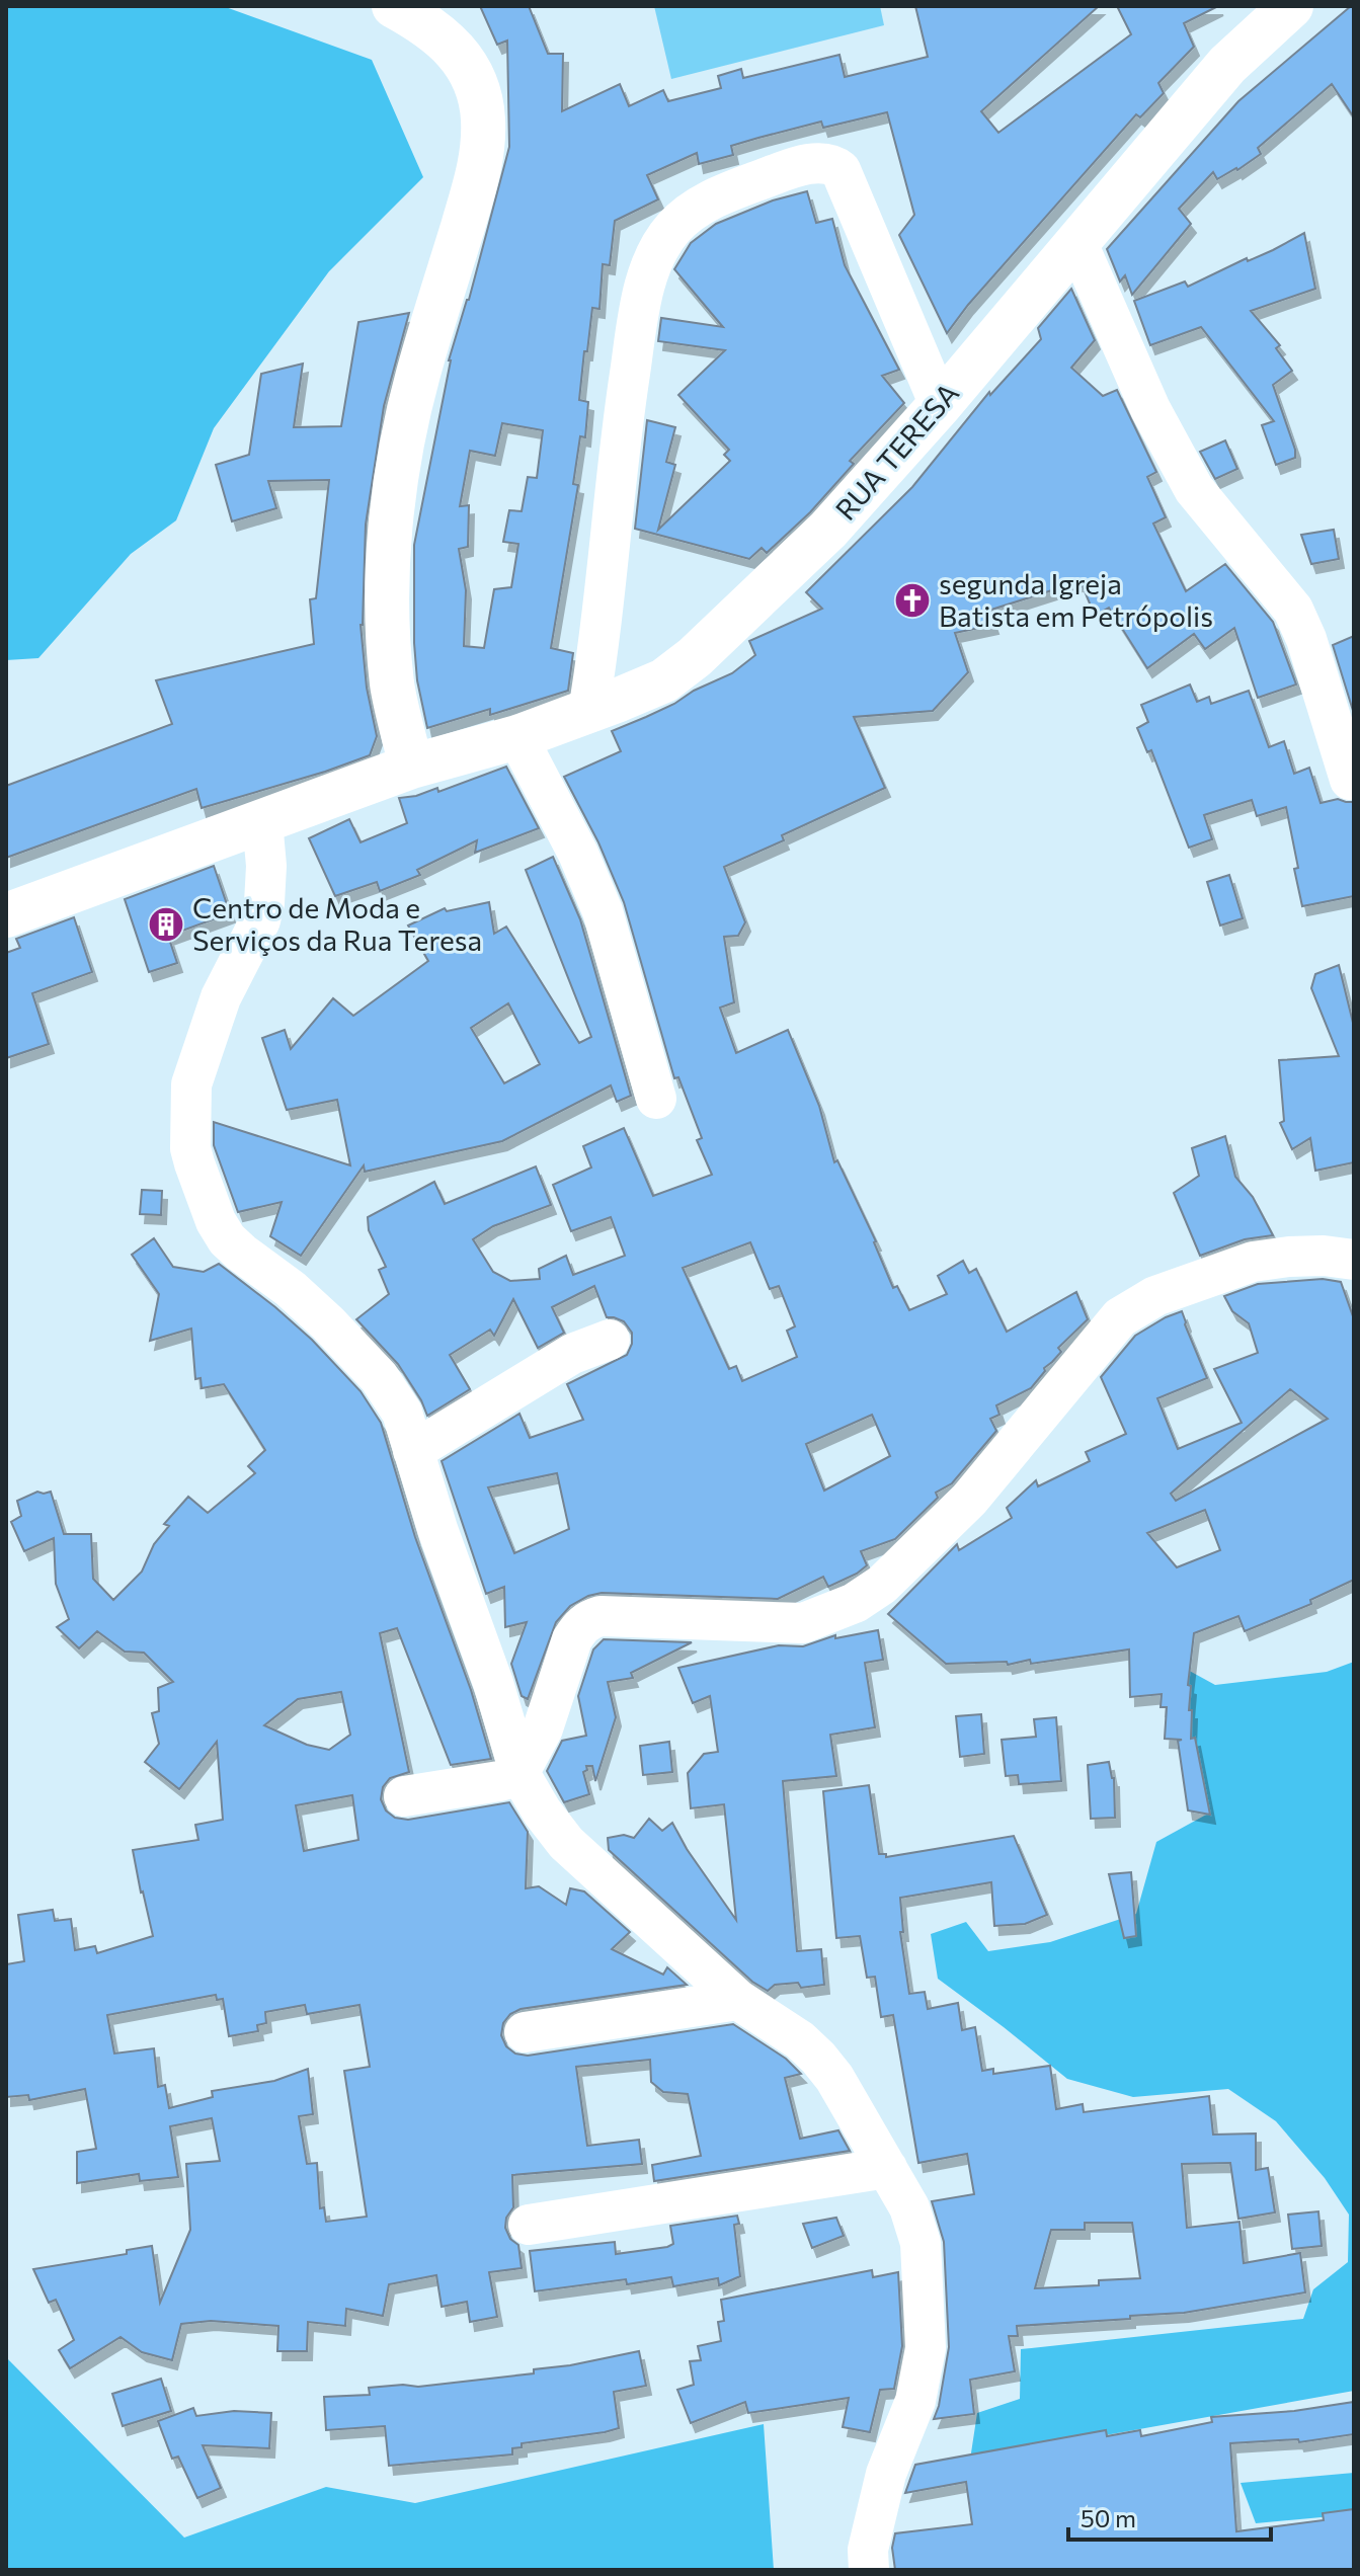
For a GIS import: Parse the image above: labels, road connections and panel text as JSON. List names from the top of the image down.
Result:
{
  "streets": {
    "main road": ["RUA TERESA"]
  },
  "places": {
    "church": ["segunda Igreja Batista em Petrópolis"],
    "building": ["Centro de Moda e Serviços da Rua Teresa"]
  },
  "scale_bar": "50 m"
}
